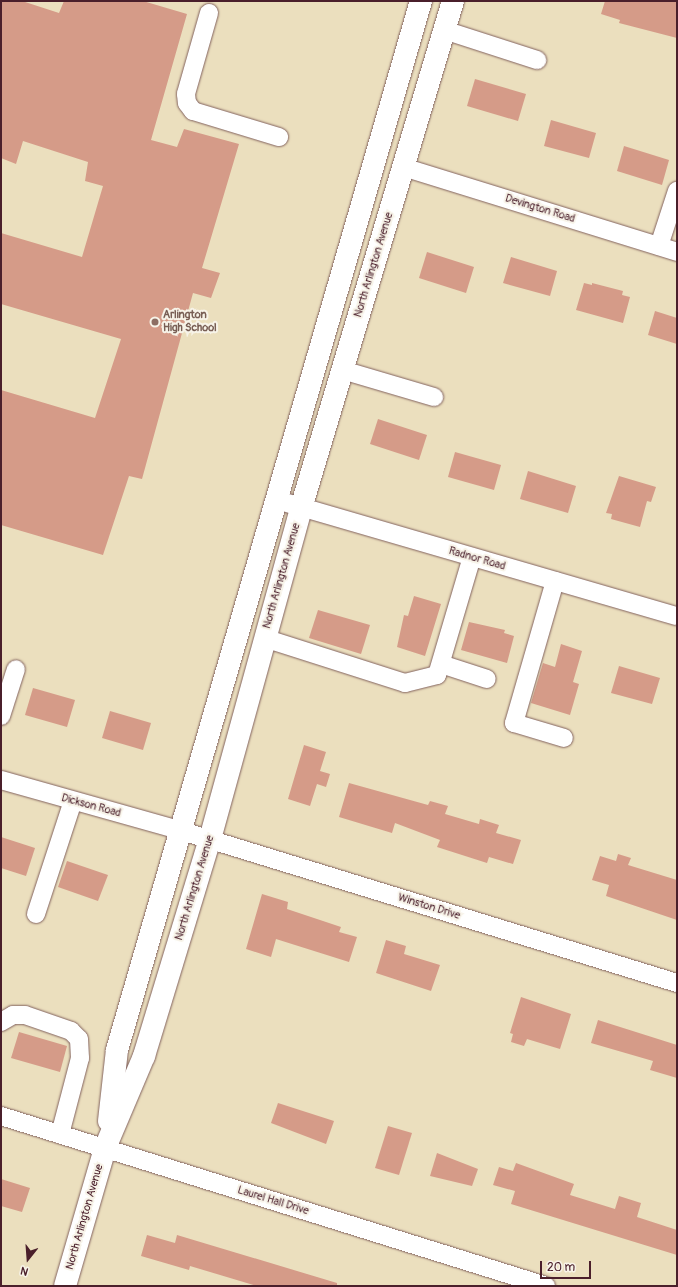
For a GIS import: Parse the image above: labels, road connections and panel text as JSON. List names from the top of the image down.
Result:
{
  "streets": {
    "main road": ["North Arlington Avenue"],
    "street": [
      "Devington Road",
      "Radnor Road",
      "Dickson Road",
      "Winston Drive",
      "Laurel Hall Drive"
    ]
  },
  "crossings": [
    ["Devington Road", "North Arlington Avenue"],
    ["North Arlington Avenue", "Radnor Road"],
    ["North Arlington Avenue", "Dickson Road"],
    ["North Arlington Avenue", "Winston Drive"],
    ["North Arlington Avenue", "Laurel Hall Drive"],
    ["Dickson Road", "Winston Drive"]
  ],
  "places": ["Arlington High School"],
  "scale_bar": "20 m",
  "north": "bottom"
}
